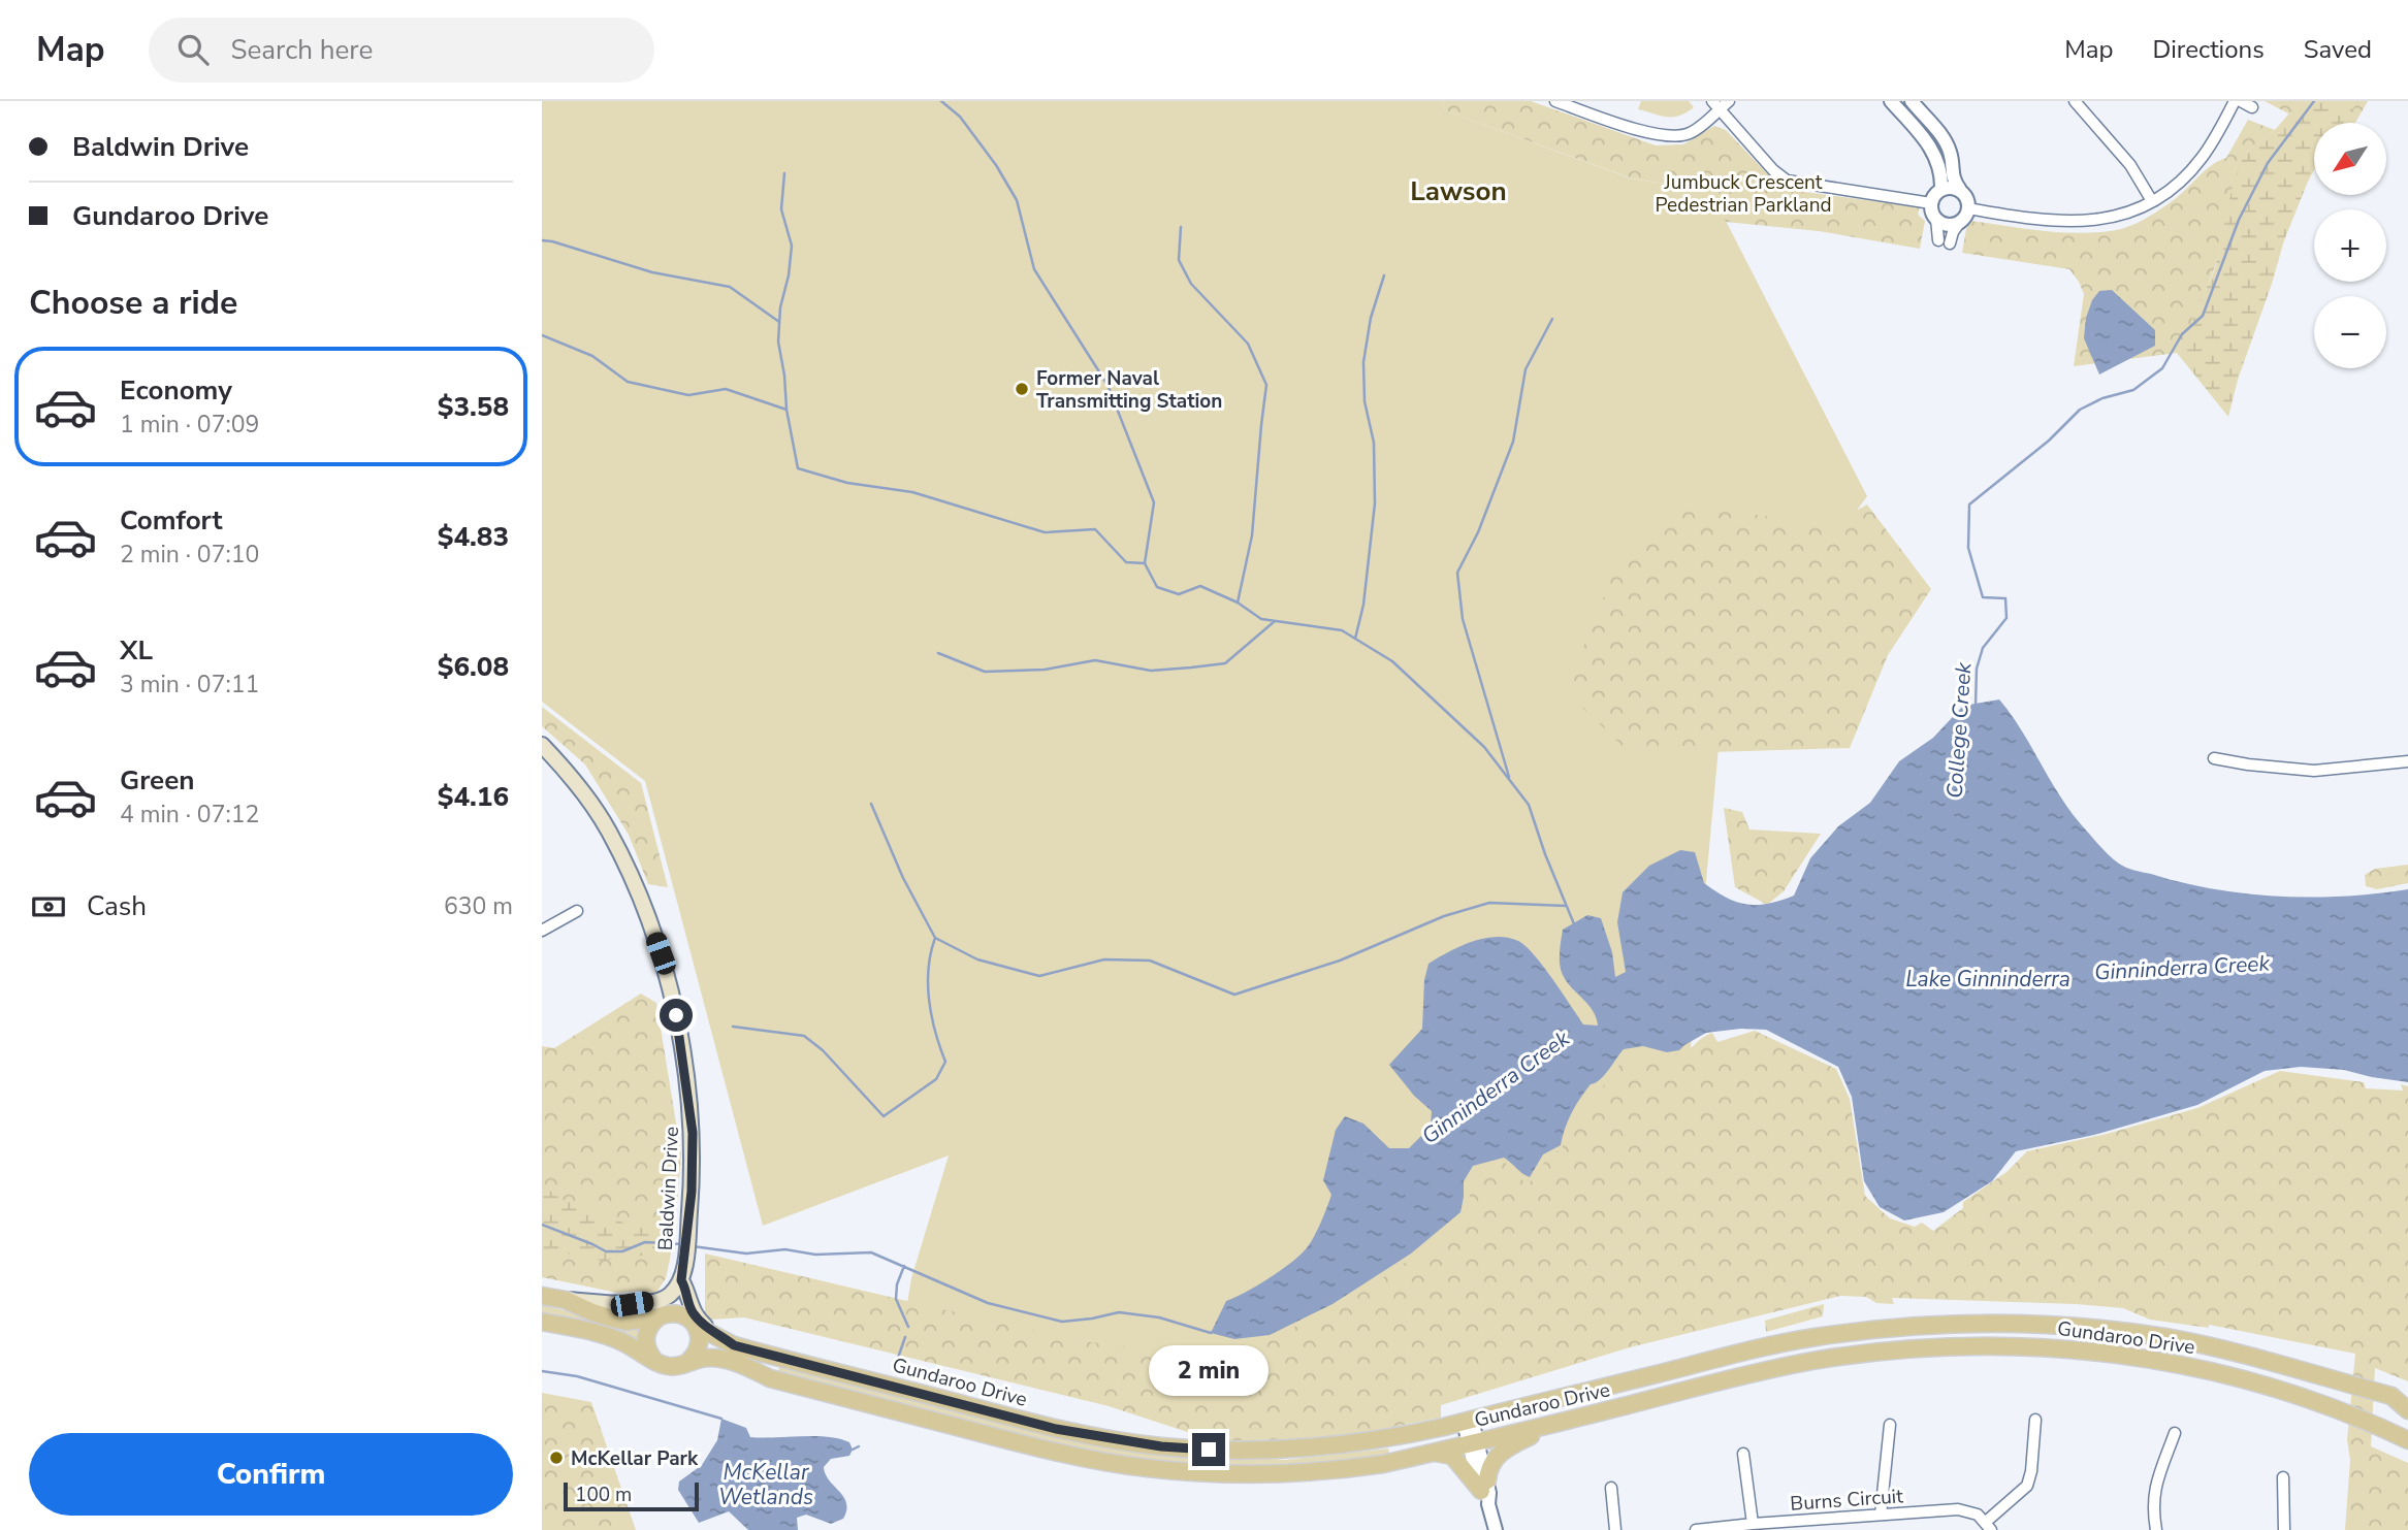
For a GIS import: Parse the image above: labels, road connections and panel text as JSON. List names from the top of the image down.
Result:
{
  "streets": {
    "main road": ["Baldwin Drive", "Gundaroo Drive"],
    "street": ["Burns Circuit"]
  },
  "crossings": [
    ["Baldwin Drive", "Gundaroo Drive"]
  ],
  "districts": ["Lawson"],
  "water": [
    "College Creek",
    "Ginninderra Creek",
    "Lake Ginninderra",
    "McKellar Wetlands"
  ],
  "parks": ["Jumbuck Crescent Pedestrian Parkland"],
  "places": ["Former Naval Transmitting Station", "McKellar Park"],
  "scale_bar": "100 m",
  "north": "bottom left",
  "page": {
    "header": "Map",
    "search": "Search here",
    "nav": ["Map", "Directions", "Saved"],
    "banner": ["Baldwin Drive", "Gundaroo Drive"],
    "map_buttons": ["+", "−"],
    "heading": "Choose a ride",
    "list": [
      {
        "name": "Economy",
        "note": "1 min · 07:09",
        "value": "$3.58"
      },
      {
        "name": "Comfort",
        "note": "2 min · 07:10",
        "value": "$4.83"
      },
      {
        "name": "XL",
        "note": "3 min · 07:11",
        "value": "$6.08"
      },
      {
        "name": "Green",
        "note": "4 min · 07:12",
        "value": "$4.16"
      }
    ],
    "pay": ["Cash", "630 m"],
    "bubble": "2 min",
    "buttons": "Confirm",
    "scale": "100 m"
  }
}
